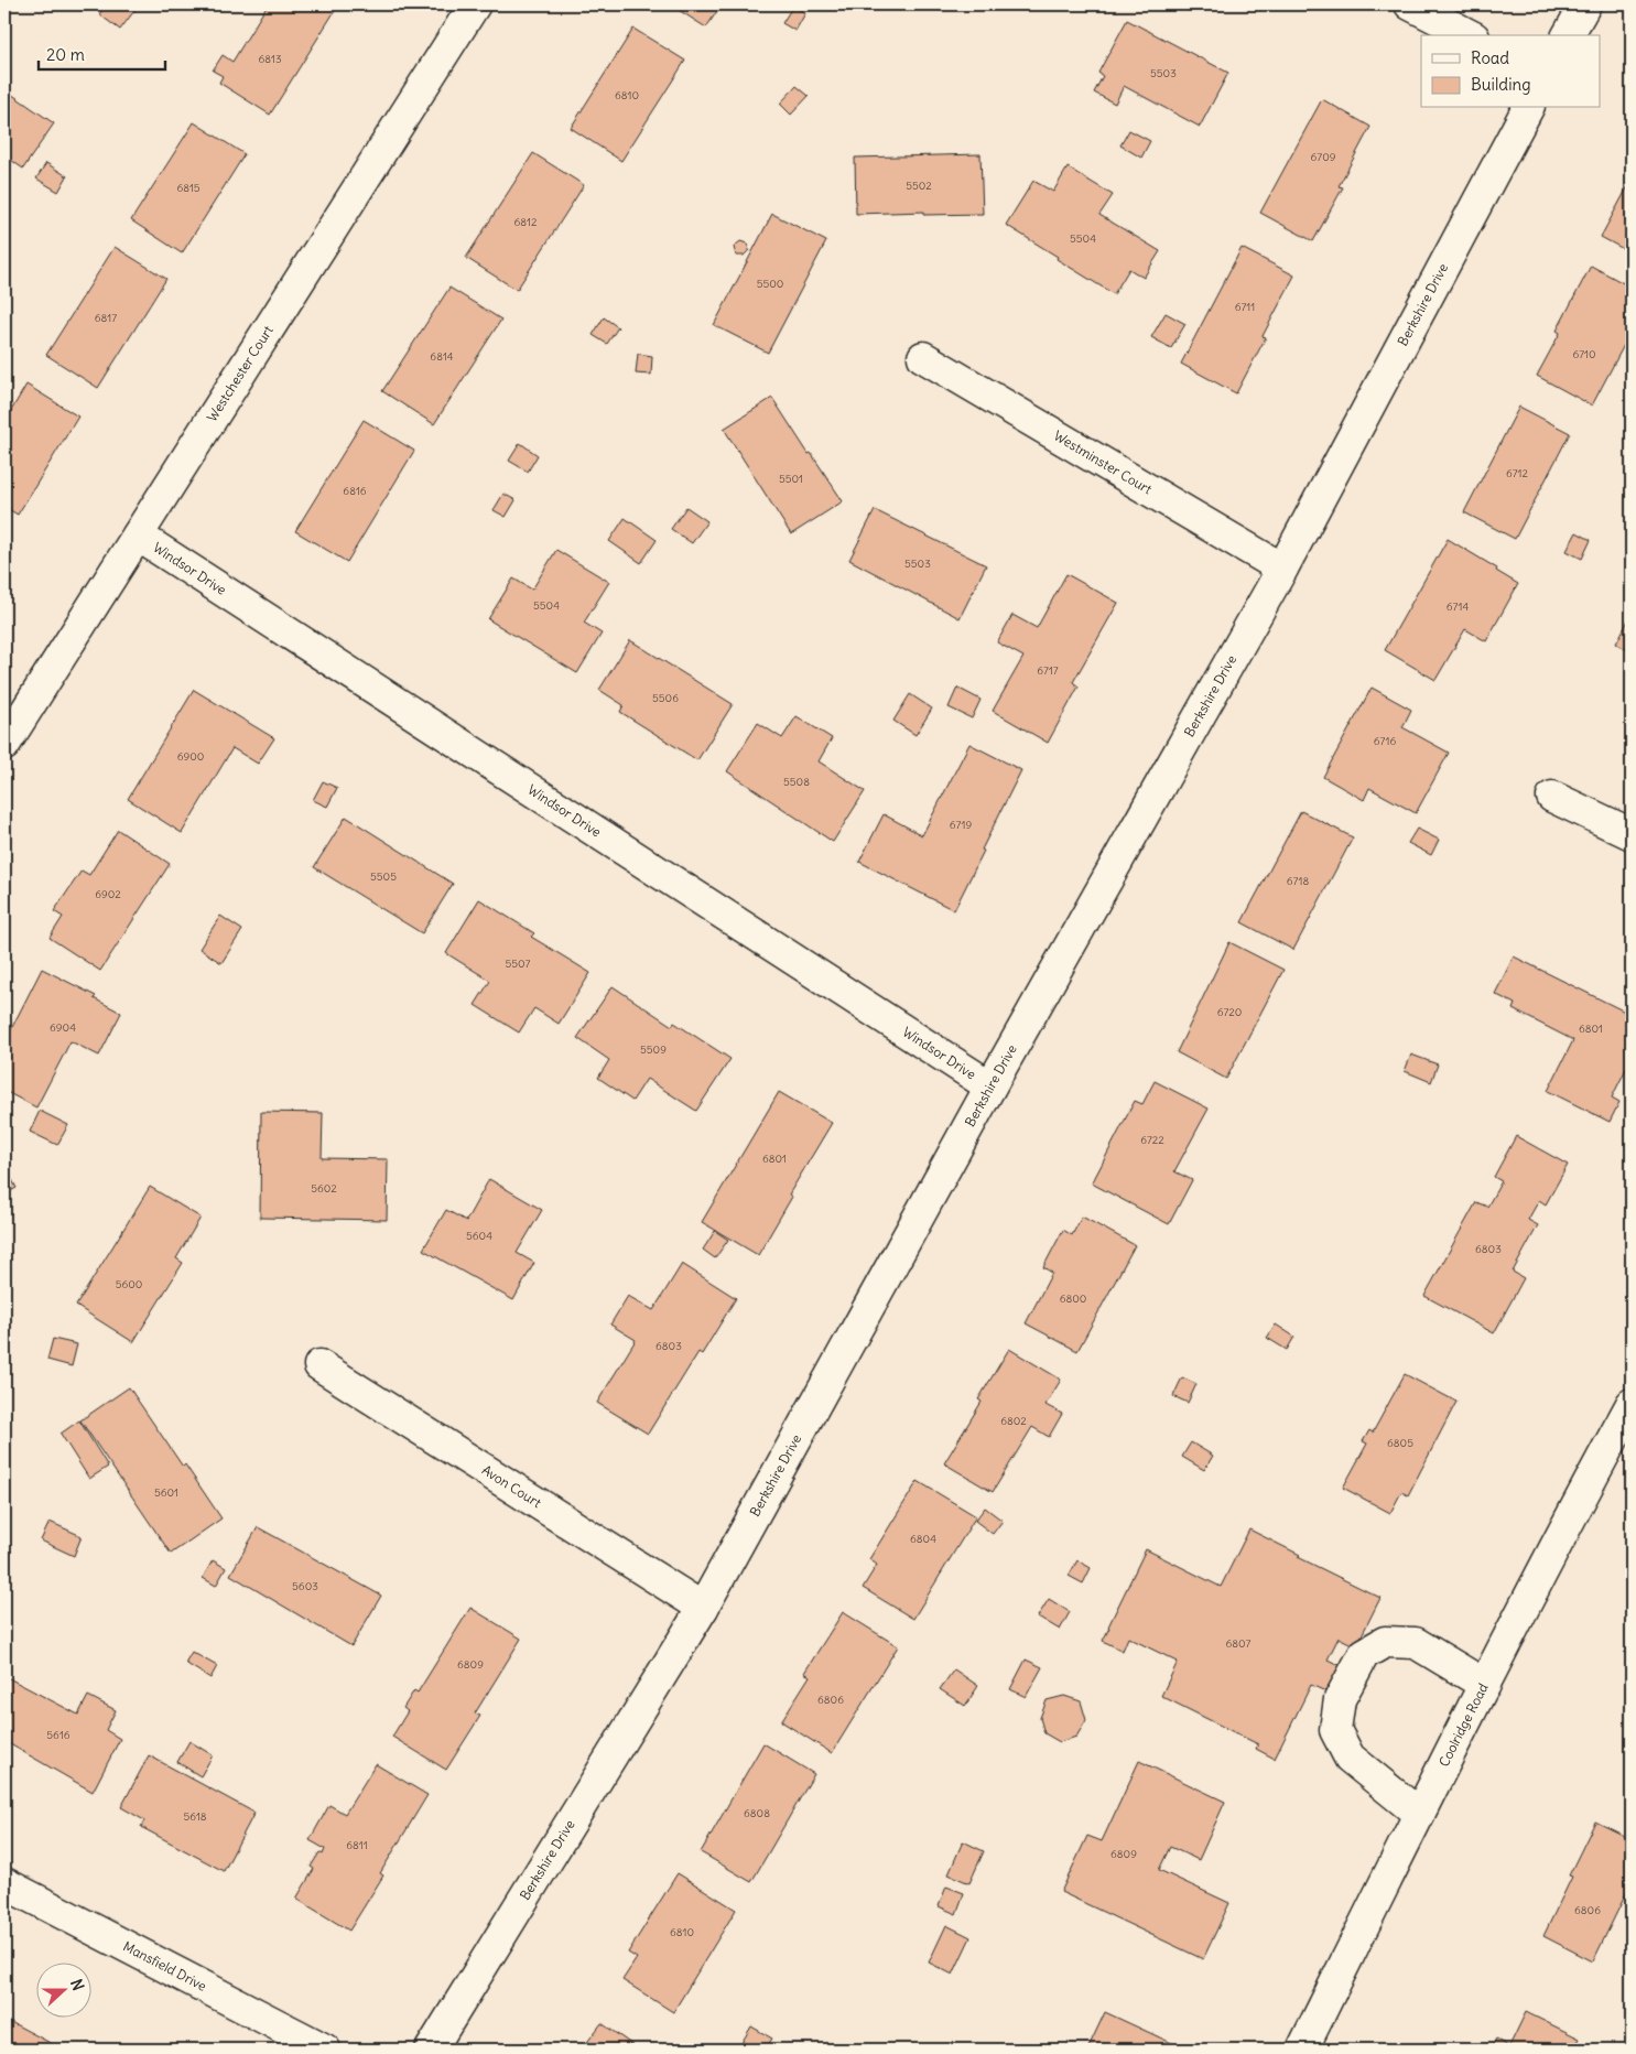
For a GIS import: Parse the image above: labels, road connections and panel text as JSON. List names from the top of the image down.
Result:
{
  "streets": {
    "street": [
      "Berkshire Drive",
      "Westchester Court",
      "Westminster Court",
      "Windsor Drive",
      "Avon Court",
      "Coolridge Road",
      "Mansfield Drive"
    ]
  },
  "crossings": [
    ["Berkshire Drive", "Westminster Court"],
    ["Berkshire Drive", "Windsor Drive"],
    ["Berkshire Drive", "Avon Court"],
    ["Westchester Court", "Windsor Drive"]
  ],
  "house_numbers": [
    "6813",
    "5503",
    "6810",
    "6709",
    "5502",
    "6815",
    "6812",
    "5504",
    "5500",
    "6711",
    "6817",
    "6710",
    "6814",
    "6712",
    "5501",
    "6816",
    "5503",
    "5504",
    "6714",
    "6717",
    "5506",
    "6716",
    "6900",
    "5508",
    "6719",
    "5505",
    "6718",
    "6902",
    "5507",
    "6720",
    "6904",
    "6801",
    "5509",
    "6722",
    "6801",
    "5602",
    "5604",
    "6803",
    "5600",
    "6800",
    "6803",
    "6802",
    "6805",
    "5601",
    "6804",
    "5603",
    "6807",
    "6809",
    "6806",
    "5616",
    "6808",
    "5618",
    "6811",
    "6809",
    "6806",
    "6810"
  ],
  "legend": ["Road", "Building"],
  "scale_bar": "20 m",
  "north": "right"
}
